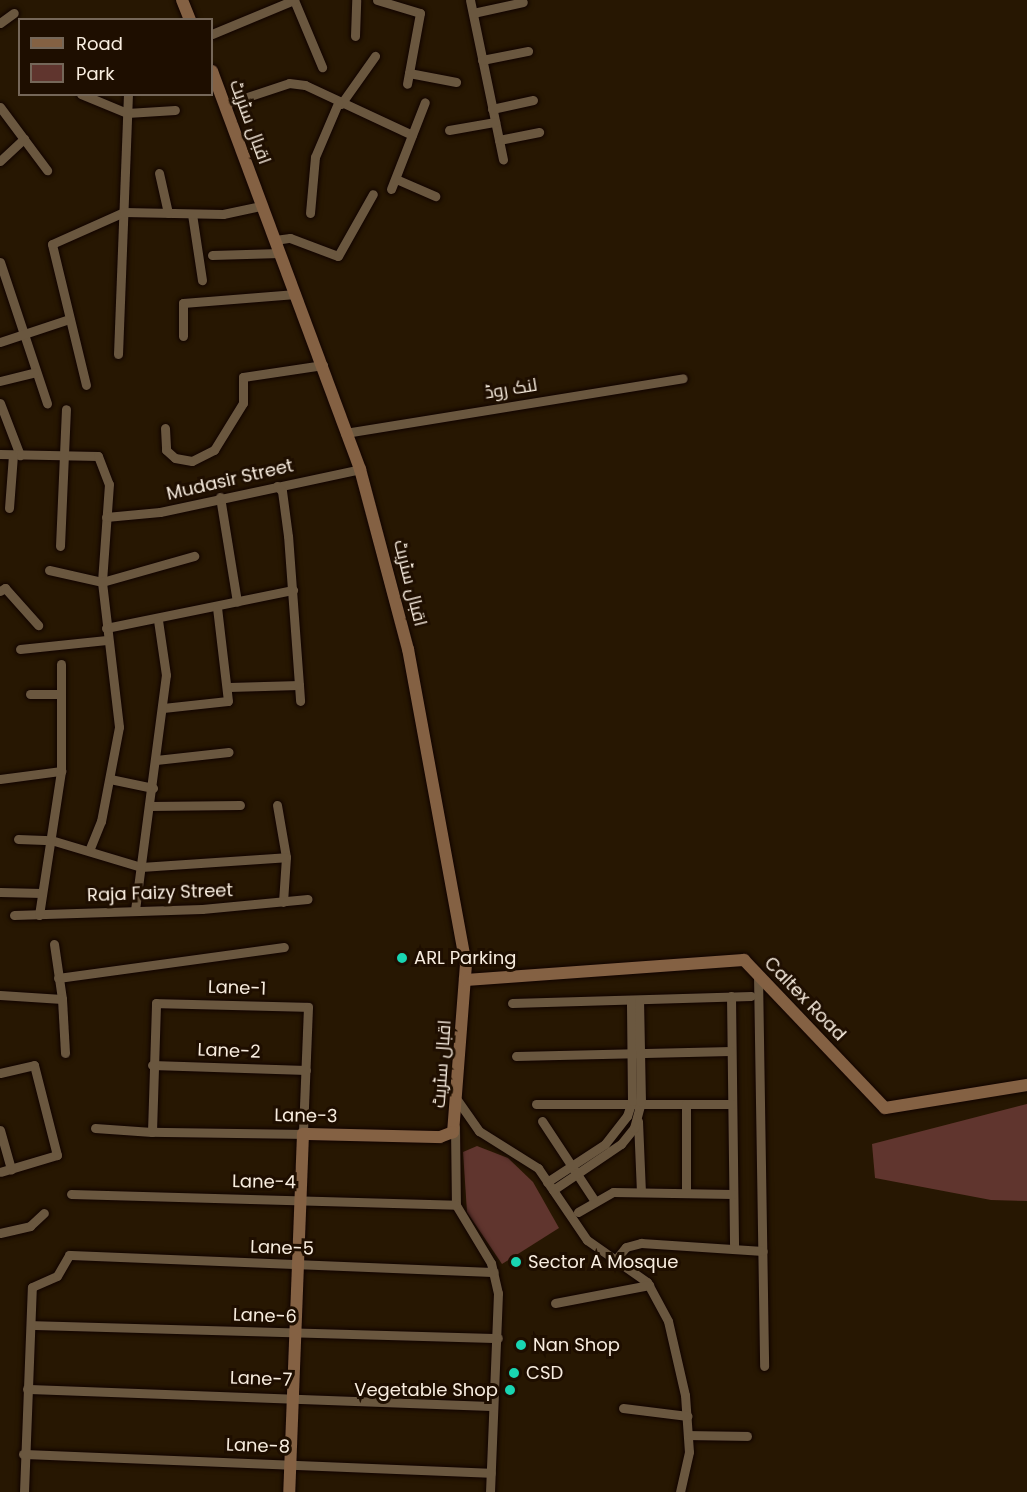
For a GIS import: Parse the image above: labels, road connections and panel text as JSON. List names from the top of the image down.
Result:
{
  "streets": {
    "street": [
      "اقبال سٹریٹ",
      "لنک روڈ",
      "Mudasir Street",
      "Raja Faizy Street",
      "Lane-1",
      "Caltex Road",
      "Lane-2",
      "Lane-3",
      "Lane-4",
      "Lane-5",
      "Lane-6",
      "Lane-7",
      "Lane-8"
    ]
  },
  "crossings": [
    ["اقبال سٹریٹ", "لنک روڈ"],
    ["اقبال سٹریٹ", "Mudasir Street"],
    ["اقبال سٹریٹ", "Caltex Road"],
    ["اقبال سٹریٹ", "Lane-3"],
    ["Lane-1", "Lane-2"],
    ["Lane-5", "Lane-6"]
  ],
  "places": [
    "ARL Parking",
    "Sector A Mosque",
    "Nan Shop",
    "CSD",
    "Vegetable Shop"
  ],
  "legend": ["Road", "Park"]
}
